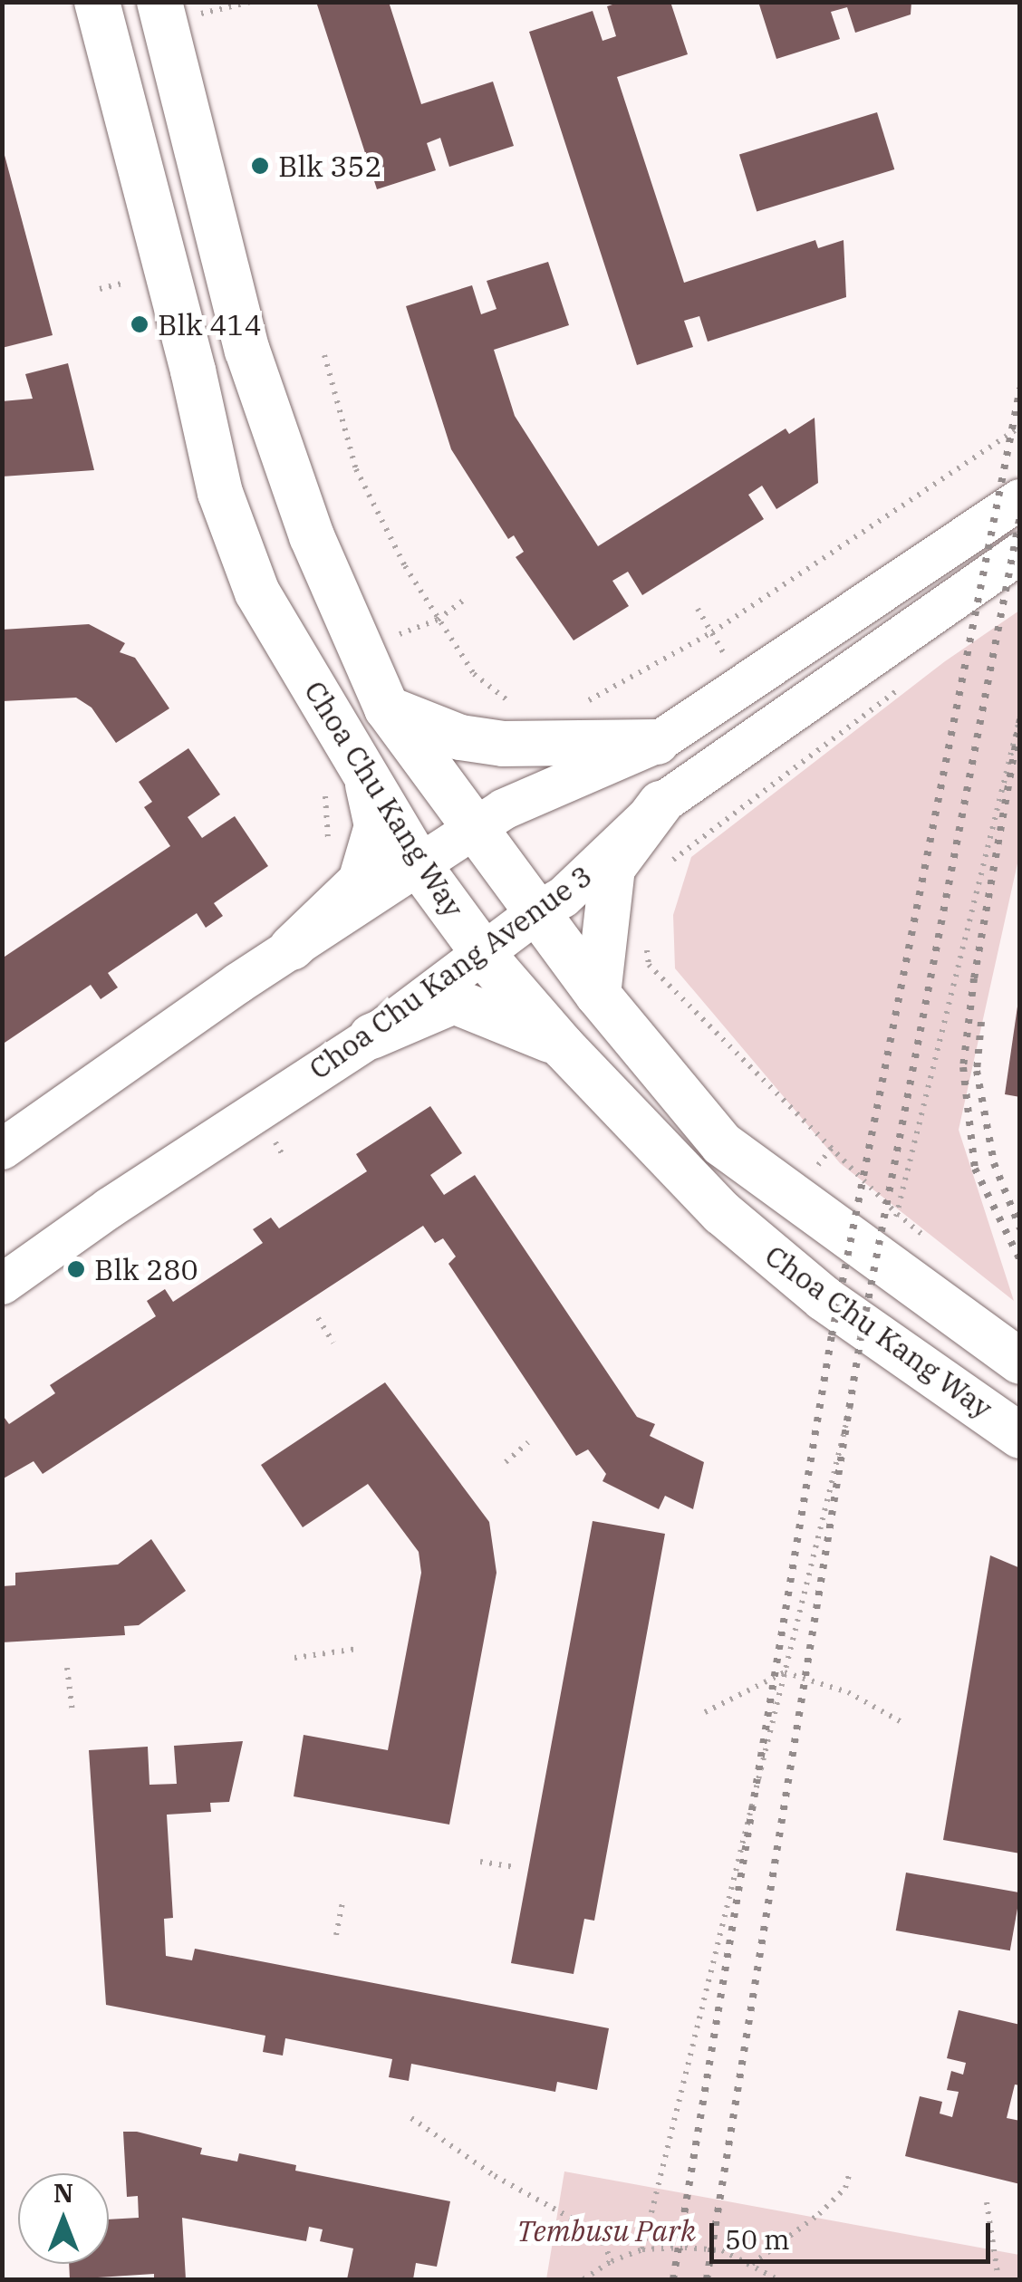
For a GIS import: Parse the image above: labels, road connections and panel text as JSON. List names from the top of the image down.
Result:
{
  "streets": {
    "main road": ["Choa Chu Kang Way"],
    "street": ["Choa Chu Kang Avenue 3"]
  },
  "crossings": [
    ["Choa Chu Kang Way", "Choa Chu Kang Avenue 3"]
  ],
  "parks": ["Tembusu Park"],
  "places": ["Blk 352", "Blk 414", "Blk 280"],
  "scale_bar": "50 m",
  "north": "top"
}
